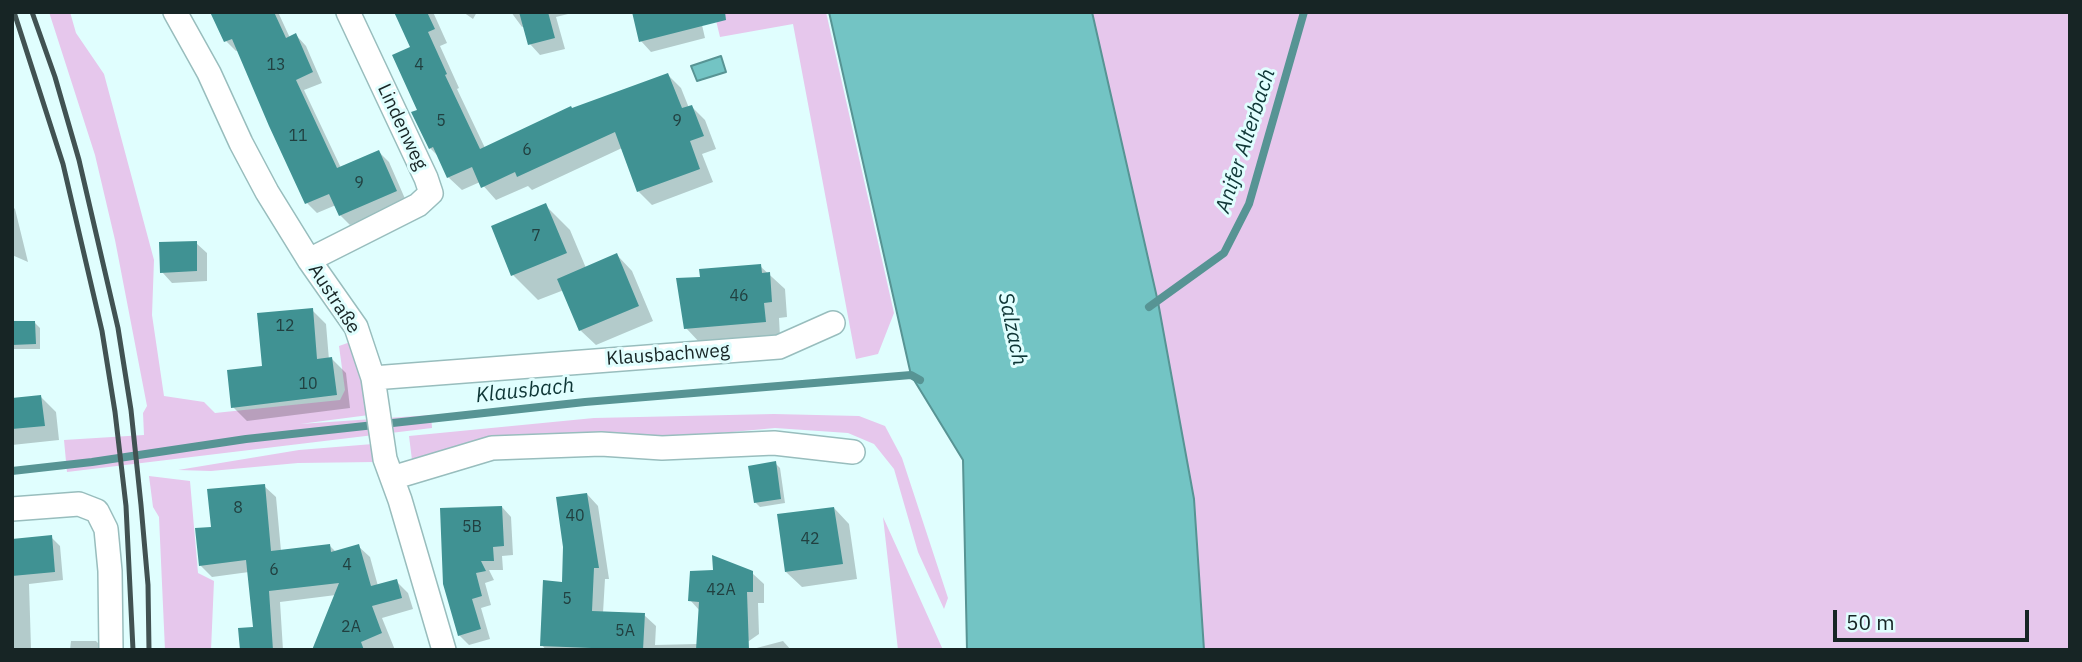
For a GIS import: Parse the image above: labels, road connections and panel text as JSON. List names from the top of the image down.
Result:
{
  "streets": {
    "street": ["Lindenweg", "Austraße", "Klausbachweg"]
  },
  "crossings": [
    ["Lindenweg", "Austraße"],
    ["Austraße", "Klausbachweg"]
  ],
  "water": ["Anifer Alterbach", "Salzach", "Klausbach"],
  "house_numbers": [
    "13",
    "4",
    "5",
    "9",
    "11",
    "6",
    "9",
    "7",
    "46",
    "12",
    "10",
    "8",
    "40",
    "5B",
    "42",
    "4",
    "6",
    "42A",
    "5",
    "2A",
    "5A"
  ],
  "scale_bar": "50 m"
}
